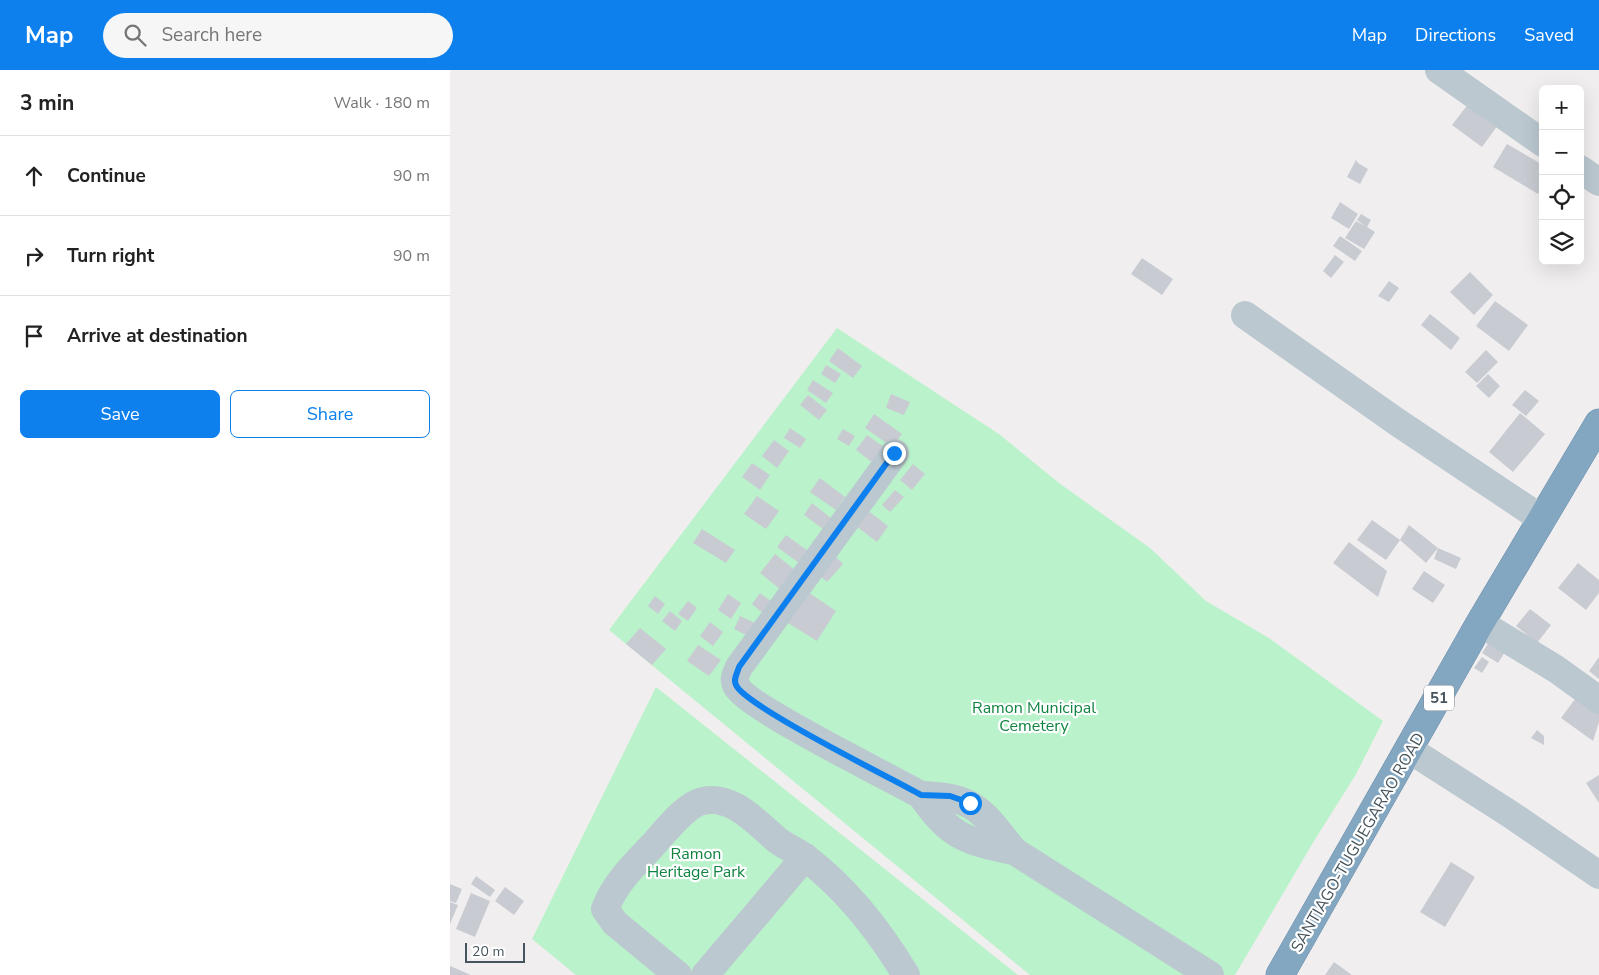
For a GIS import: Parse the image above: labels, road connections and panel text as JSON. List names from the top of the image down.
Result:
{
  "streets": {
    "highway": ["51", "SANTIAGO-TUGUEGARAO ROAD"]
  },
  "parks": ["Ramon Municipal Cemetery", "Ramon Heritage Park"],
  "scale_bar": "20 m",
  "page": {
    "header": "Map",
    "search": "Search here",
    "nav": ["Map", "Directions", "Saved"],
    "heading": ["3 min", "Walk · 180 m"],
    "map_buttons": ["+", "−"],
    "list": [
      ["Continue", "90 m"],
      ["Turn right", "90 m"],
      "Arrive at destination"
    ],
    "buttons": ["Save", "Share"],
    "scale": "20 m"
  }
}
